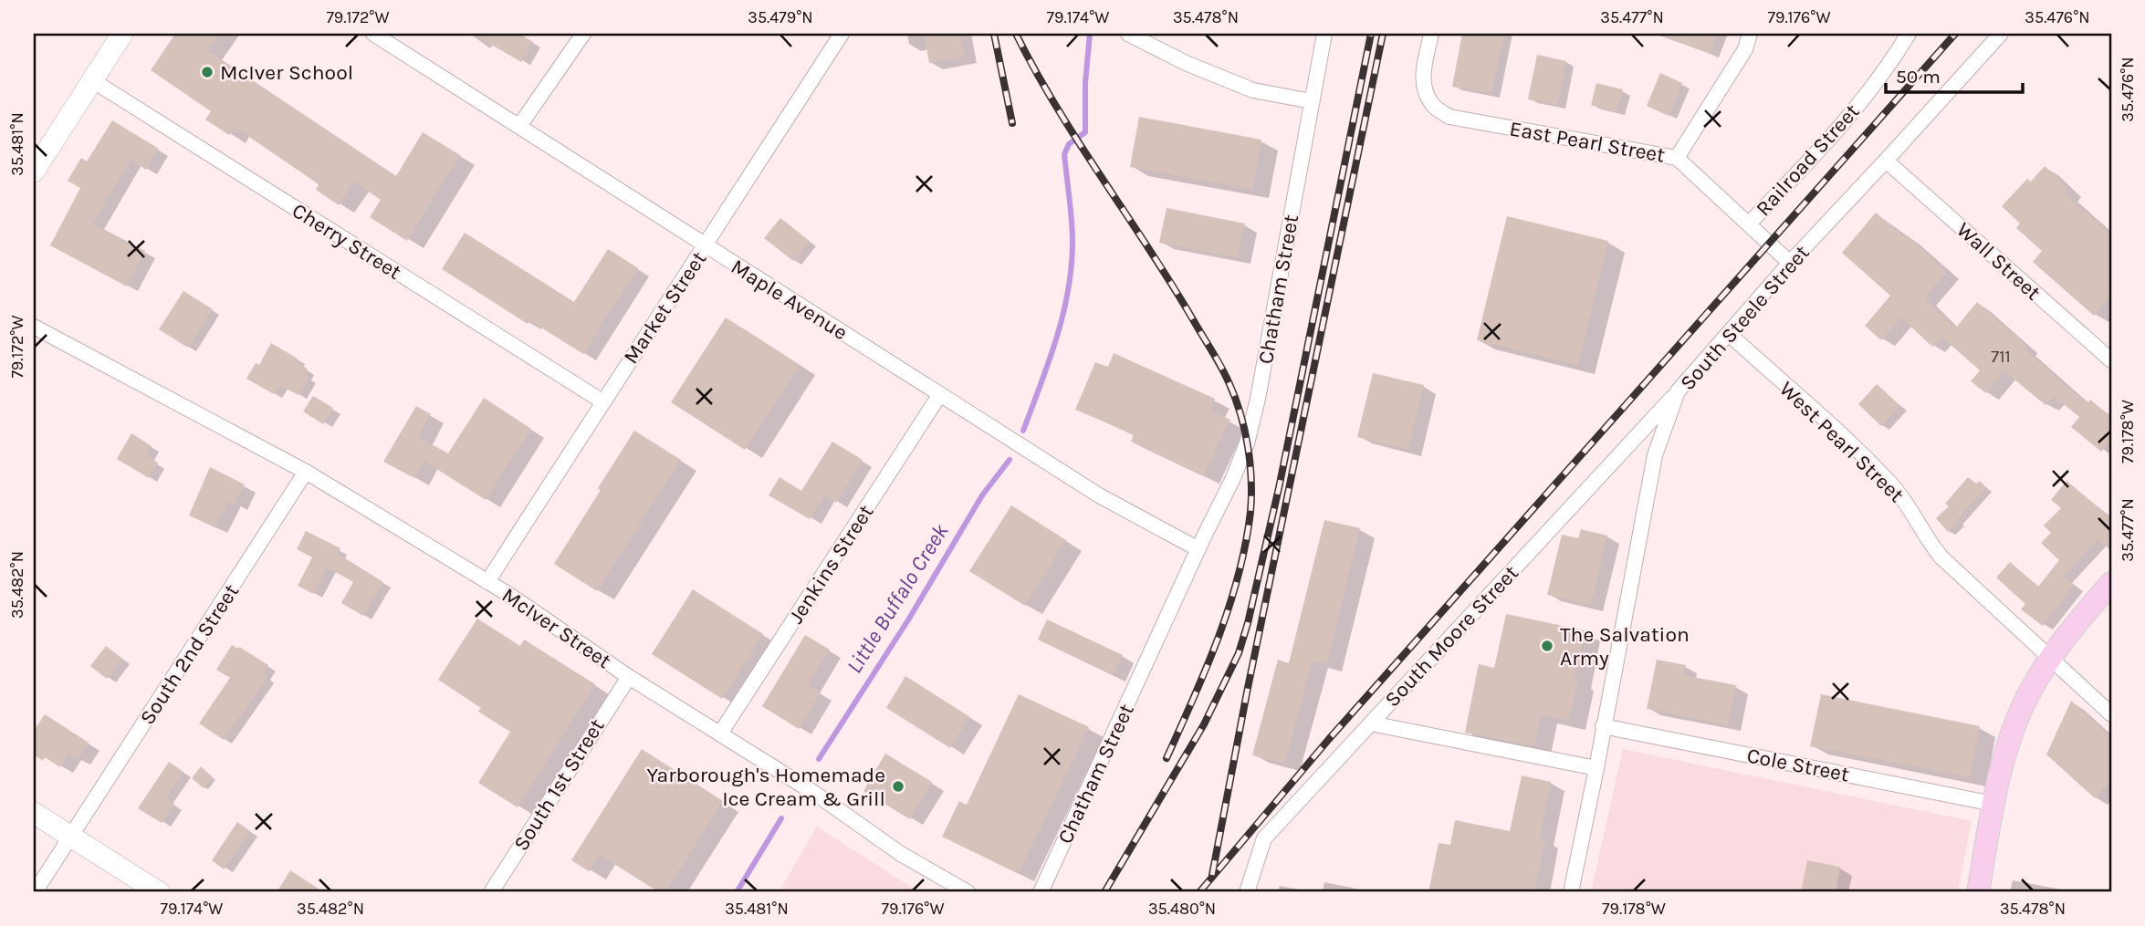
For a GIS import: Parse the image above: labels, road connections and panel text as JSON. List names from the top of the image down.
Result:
{
  "streets": {
    "street": [
      "East Pearl Street",
      "Railroad Street",
      "Cherry Street",
      "Wall Street",
      "Chatham Street",
      "Maple Avenue",
      "Market Street",
      "South Steele Street",
      "West Pearl Street",
      "Jenkins Street",
      "McIver Street",
      "South Moore Street",
      "South 2nd Street",
      "Cole Street",
      "South 1st Street"
    ]
  },
  "crossings": [
    ["East Pearl Street", "Railroad Street"],
    ["East Pearl Street", "South Steele Street"],
    ["Cherry Street", "Market Street"],
    ["Wall Street", "South Steele Street"],
    ["Chatham Street", "Maple Avenue"],
    ["Maple Avenue", "Market Street"],
    ["Maple Avenue", "Jenkins Street"],
    ["Market Street", "McIver Street"],
    ["South Steele Street", "West Pearl Street"],
    ["South Steele Street", "South Moore Street"],
    ["South Steele Street", "Cole Street"],
    ["Jenkins Street", "McIver Street"],
    ["McIver Street", "South 2nd Street"],
    ["McIver Street", "South 1st Street"]
  ],
  "water": ["Little Buffalo Creek"],
  "places": ["McIver School", "The Salvation Army", "Yarborough's Homemade Ice Cream & Grill"],
  "house_numbers": ["711"],
  "scale_bar": "50 m",
  "coordinates": [
    "79.172°W",
    "35.479°N",
    "79.174°W",
    "35.478°N",
    "35.477°N",
    "79.176°W",
    "35.476°N",
    "35.481°N",
    "79.178°W",
    "35.482°N",
    "35.480°N"
  ]
}
